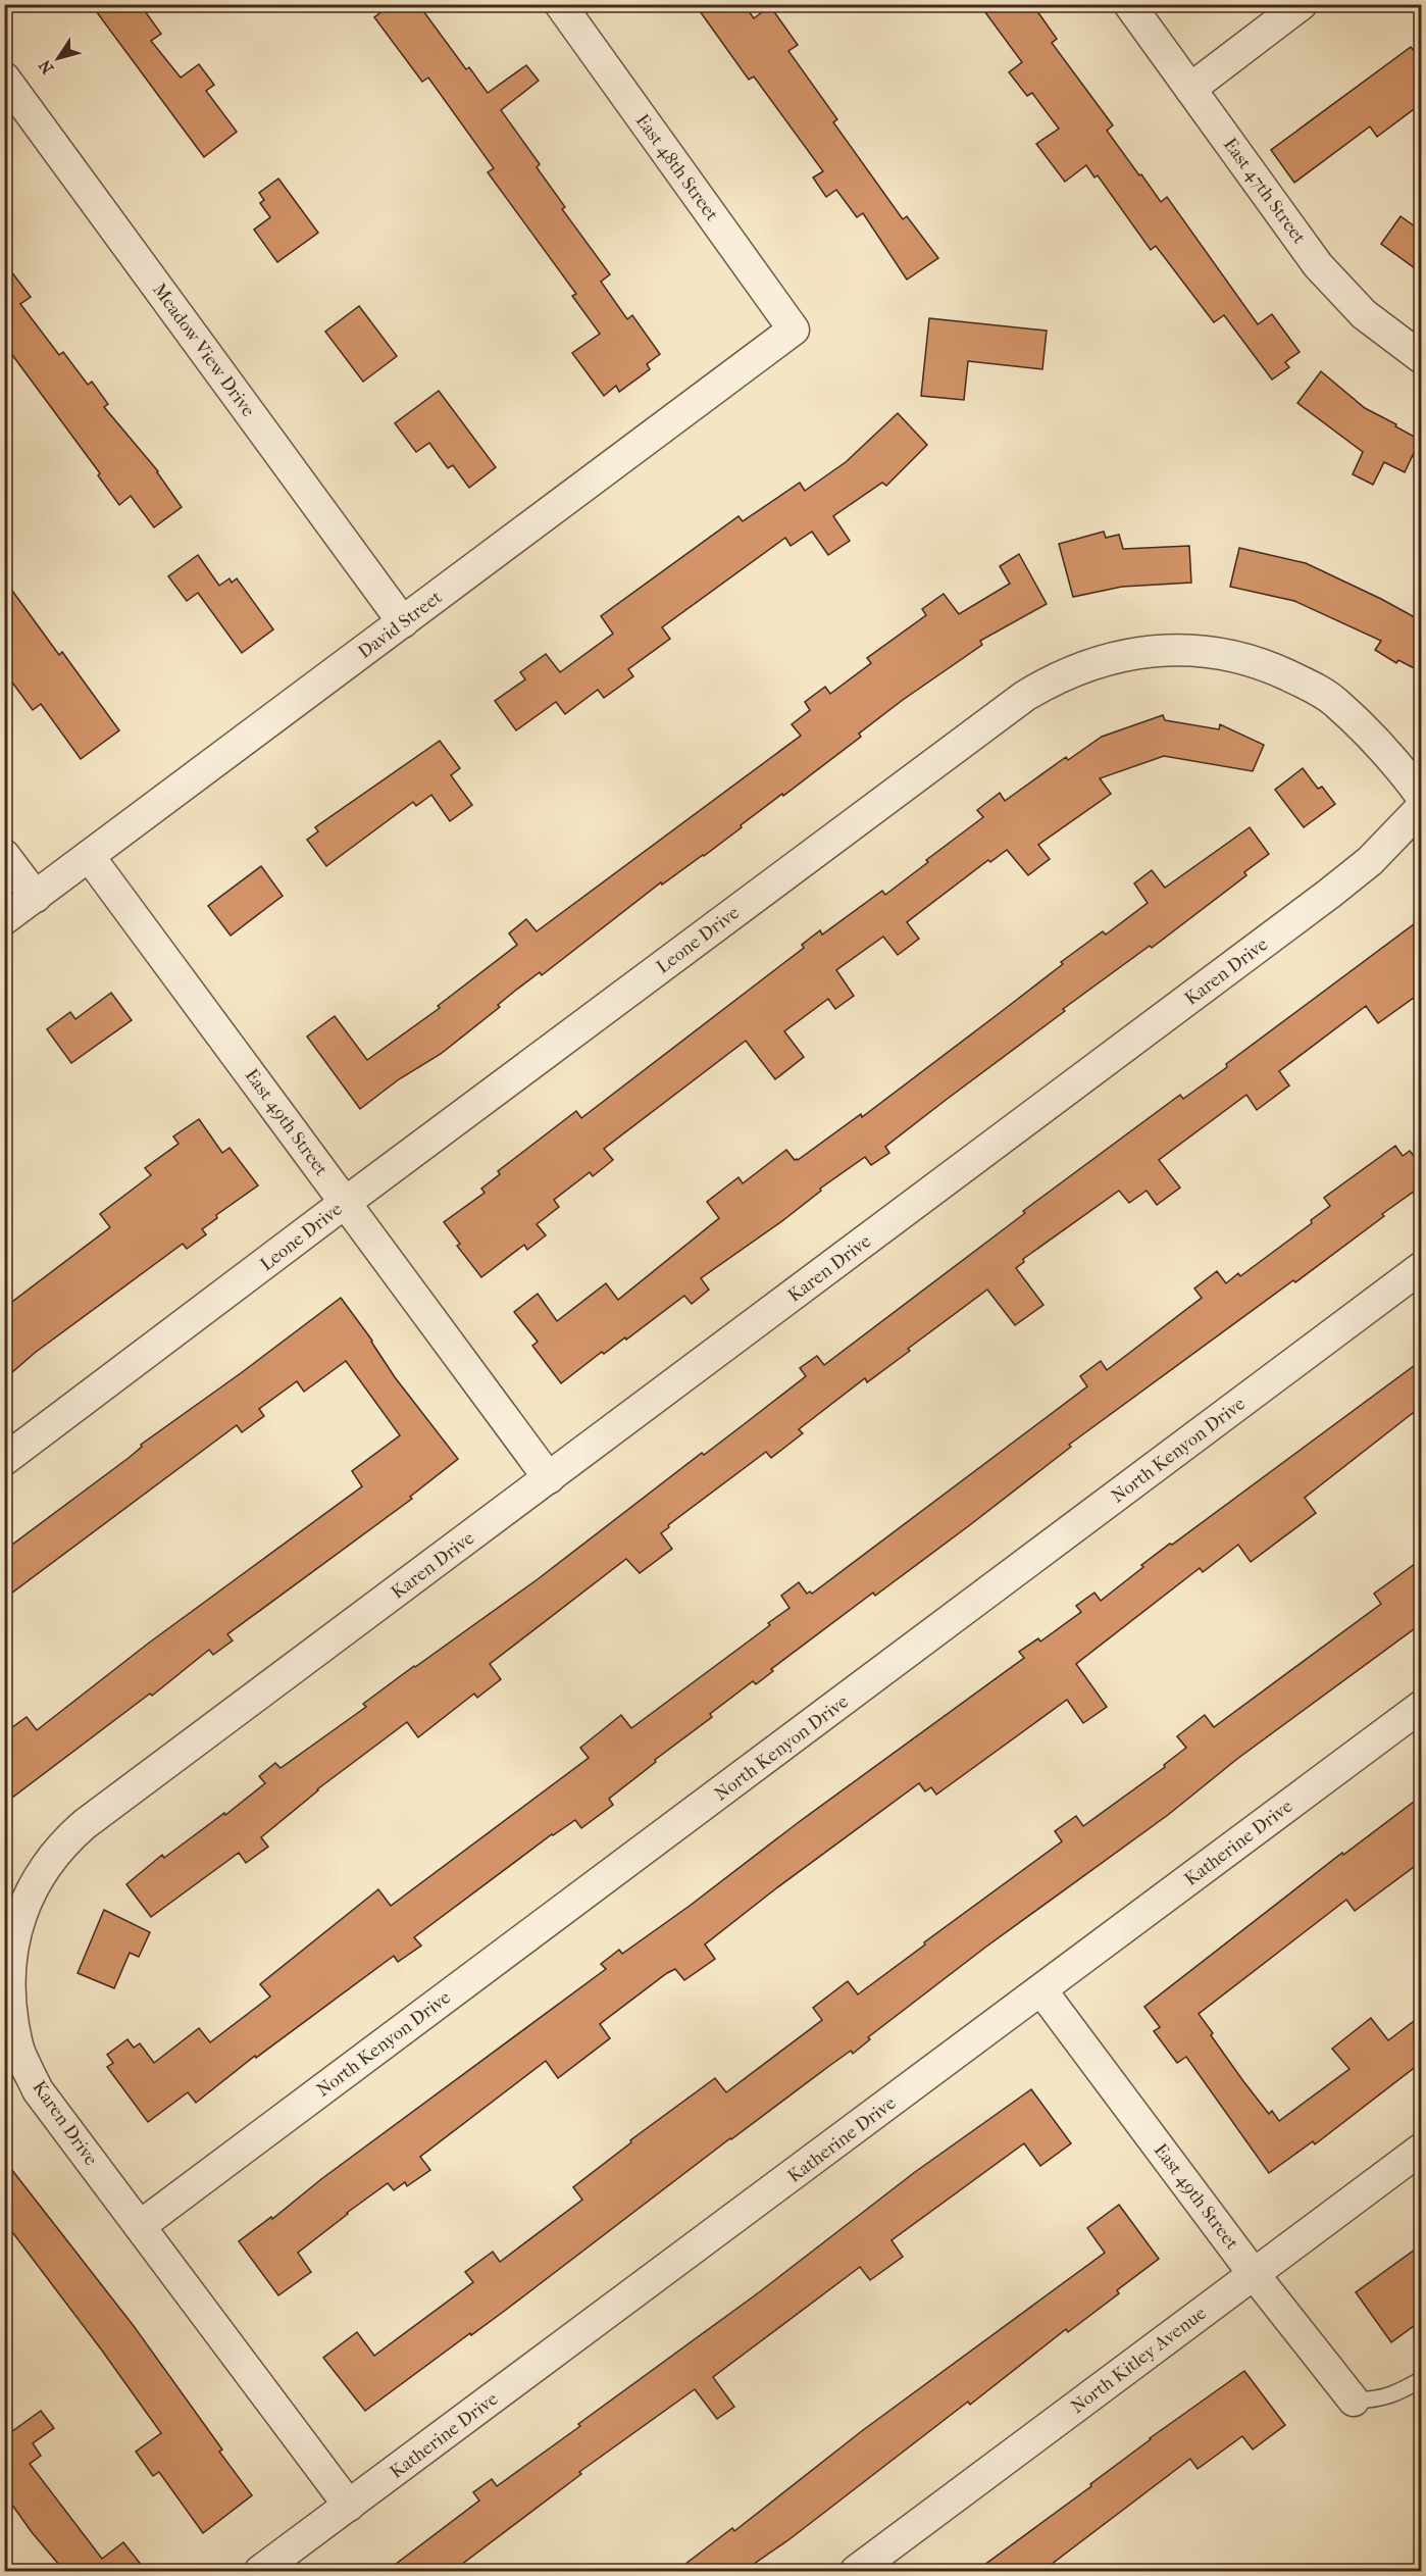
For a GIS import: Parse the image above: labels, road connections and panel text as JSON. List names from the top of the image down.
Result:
{
  "streets": {
    "street": [
      "East 48th Street",
      "East 47th Street",
      "Meadow View Drive",
      "David Street",
      "Leone Drive",
      "Karen Drive",
      "East 49th Street",
      "North Kenyon Drive",
      "Katherine Drive",
      "North Kitley Avenue"
    ]
  },
  "crossings": [
    ["East 48th Street", "David Street"],
    ["Meadow View Drive", "David Street"],
    ["David Street", "East 49th Street"],
    ["Leone Drive", "East 49th Street"],
    ["Karen Drive", "East 49th Street"],
    ["Karen Drive", "North Kenyon Drive"],
    ["Karen Drive", "Katherine Drive"],
    ["East 49th Street", "Katherine Drive"],
    ["East 49th Street", "North Kitley Avenue"]
  ],
  "north": "bottom left"
}
